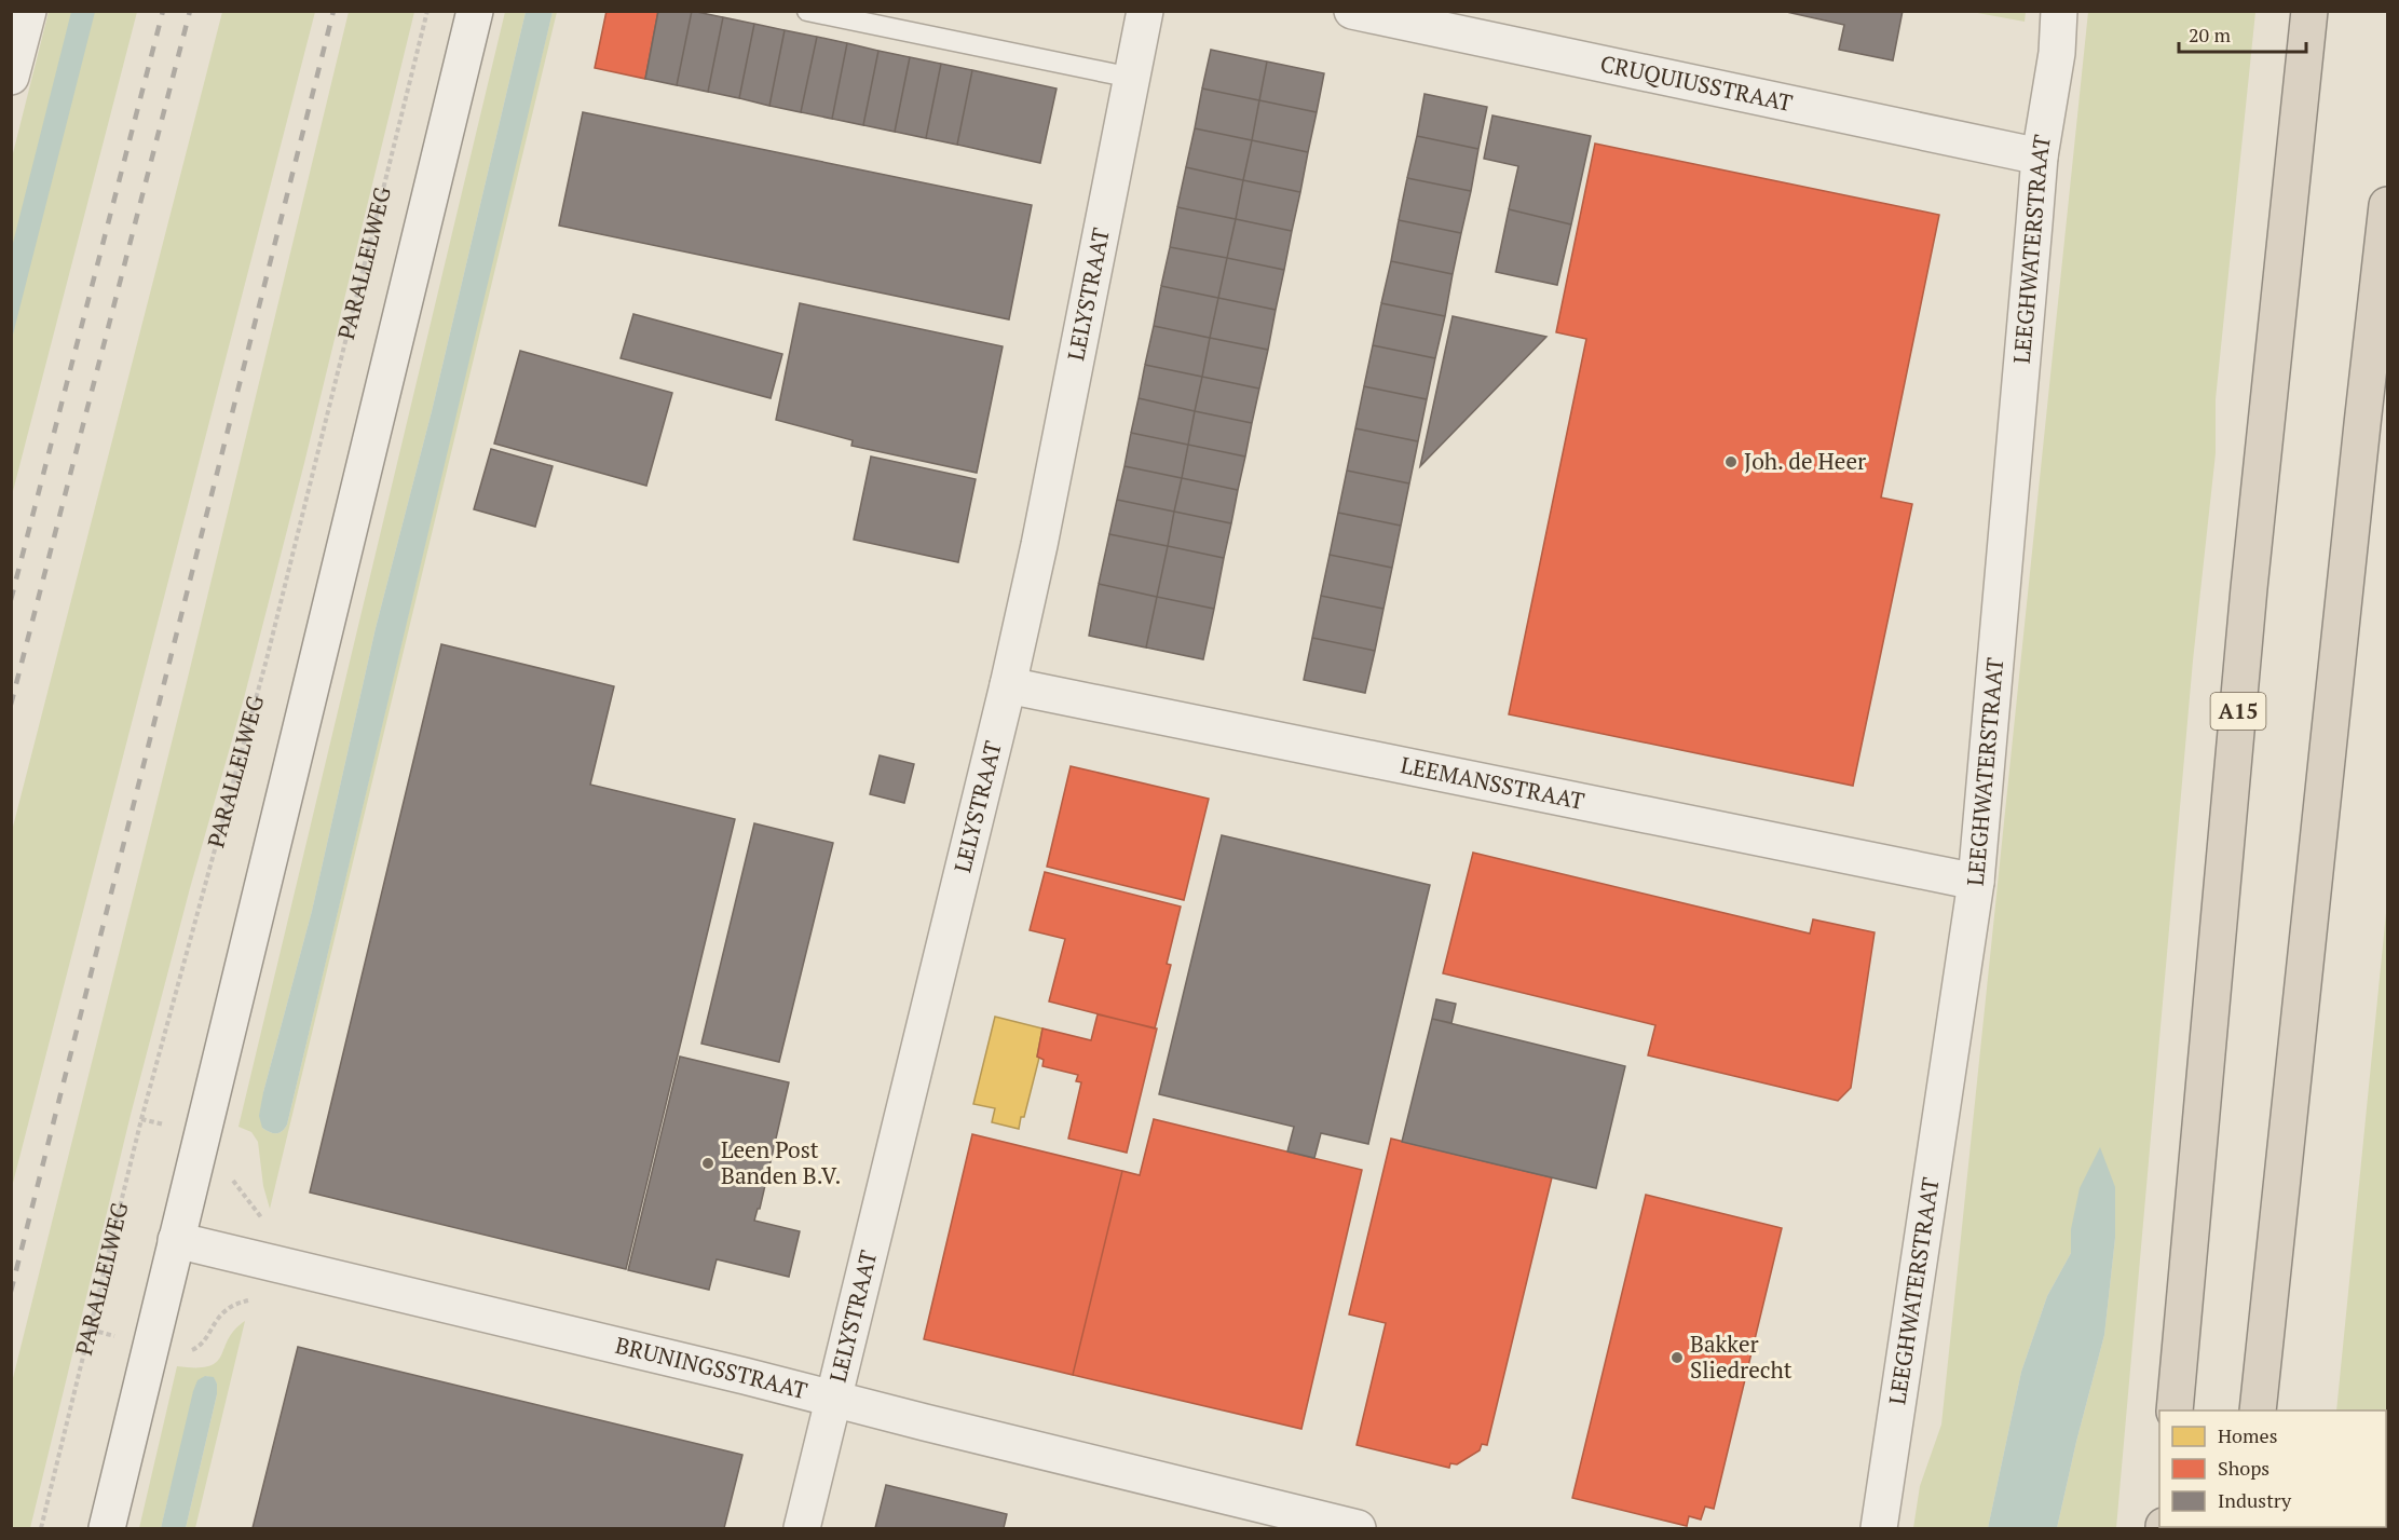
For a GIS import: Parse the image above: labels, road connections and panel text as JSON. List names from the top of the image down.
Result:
{
  "streets": {
    "highway": ["A15"],
    "street": [
      "CRUQUIUSSTRAAT",
      "LEEGHWATERSTRAAT",
      "PARALLELWEG",
      "LELYSTRAAT",
      "LEEMANSSTRAAT",
      "BRUNINGSSTRAAT"
    ]
  },
  "crossings": [
    ["CRUQUIUSSTRAAT", "LEEGHWATERSTRAAT"],
    ["LEEGHWATERSTRAAT", "LEEMANSSTRAAT"],
    ["PARALLELWEG", "BRUNINGSSTRAAT"],
    ["LELYSTRAAT", "LEEMANSSTRAAT"],
    ["LELYSTRAAT", "BRUNINGSSTRAAT"]
  ],
  "places": ["Joh. de Heer", "Leen Post Banden B.V.", "Bakker Sliedrecht"],
  "legend": ["Homes", "Shops", "Industry"],
  "scale_bar": "20 m"
}
